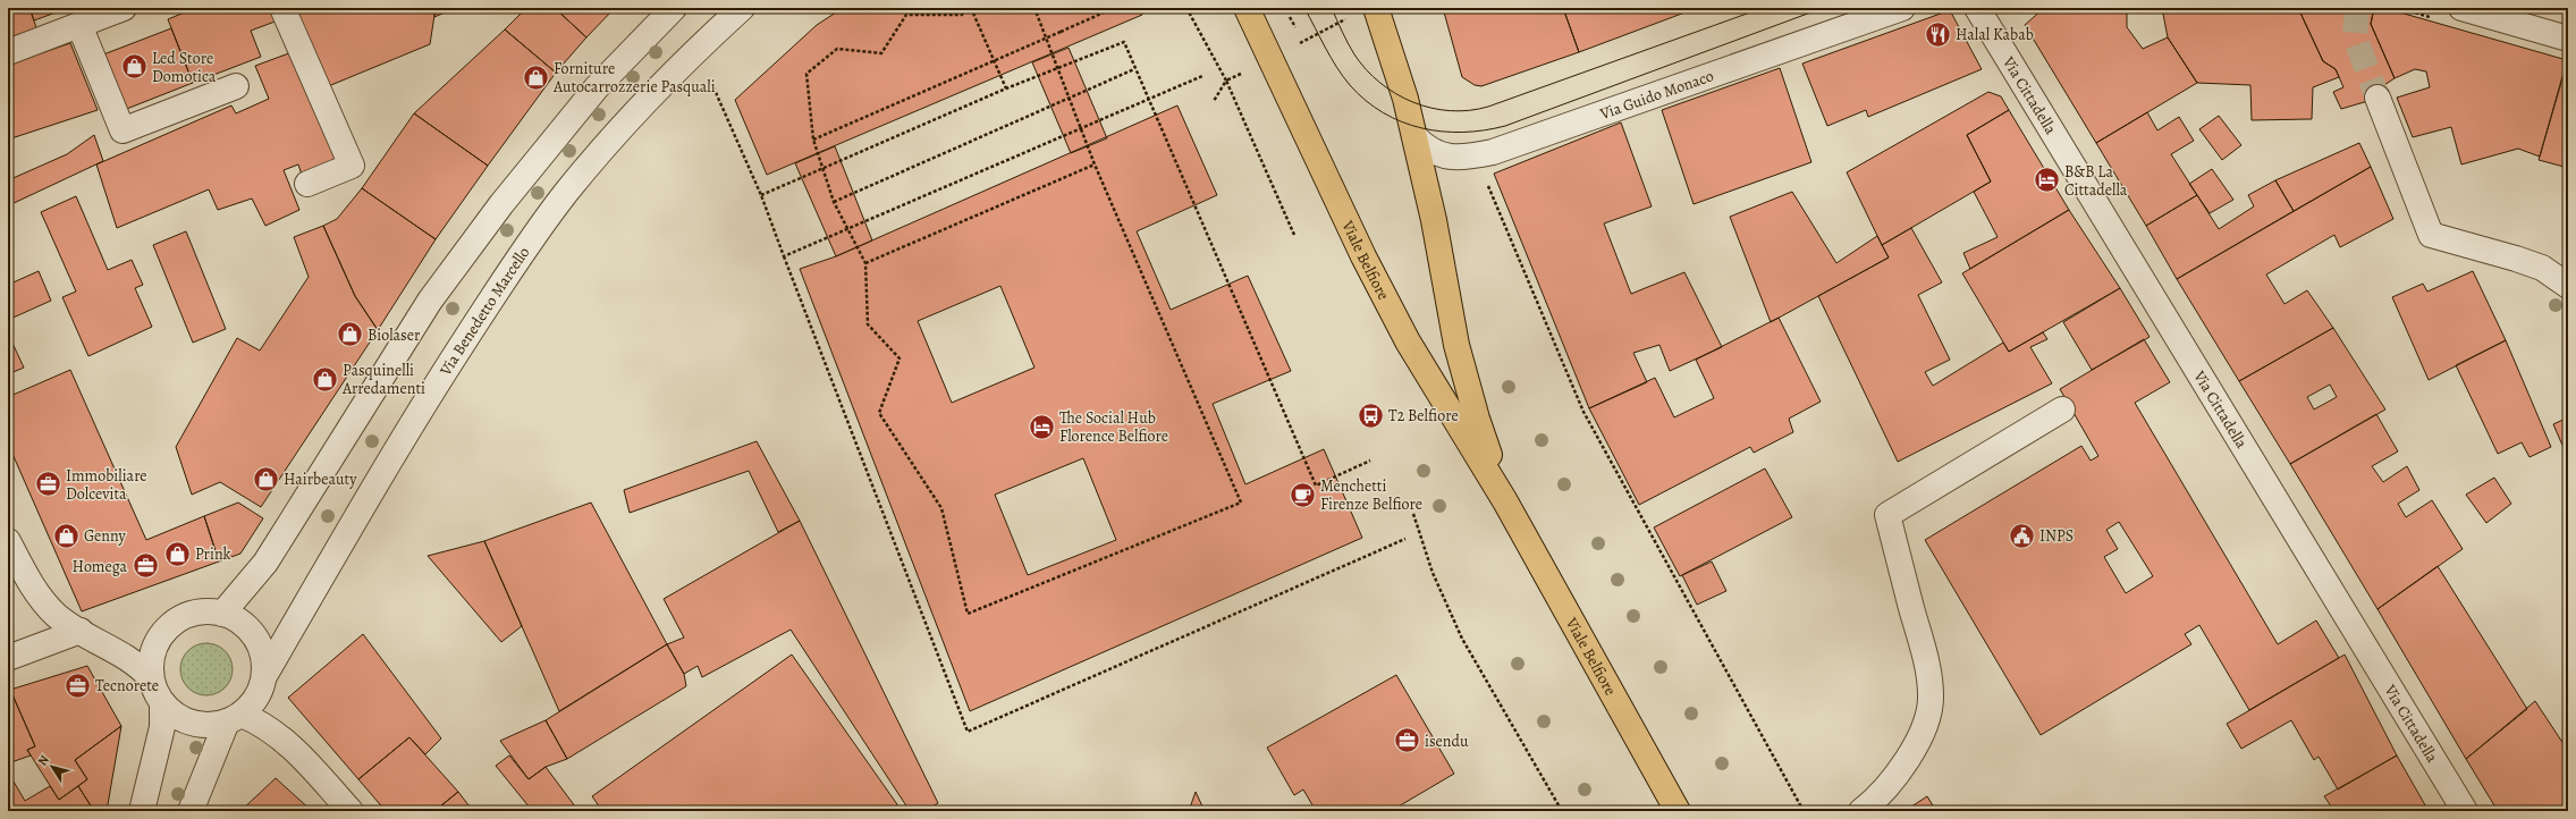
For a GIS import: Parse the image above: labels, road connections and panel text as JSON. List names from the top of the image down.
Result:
{
  "streets": {
    "main road": ["Viale Belfiore"],
    "street": ["Via Guido Monaco", "Via Cittadella", "Via Benedetto Marcello"]
  },
  "crossings": [
    ["Via Guido Monaco", "Viale Belfiore"]
  ],
  "places": {
    "restaurant": ["Halal Kabab"],
    "shop": [
      "Led Store Domotica",
      "Forniture Autocarrozzerie Pasquali",
      "Biolaser",
      "Pasquinelli Arredamenti",
      "Hairbeauty",
      "Genny",
      "Prink"
    ],
    "hotel": ["B&B La Cittadella", "The Social Hub Florence Belfiore"],
    "bus stop": ["T2 Belfiore"],
    "office": [
      "Immobiliare Dolcevita",
      "Homega",
      "Tecnorete",
      "isendu"
    ],
    "cafe": ["Menchetti Firenze Belfiore"],
    "public building": ["INPS"]
  },
  "north": "top left"
}
